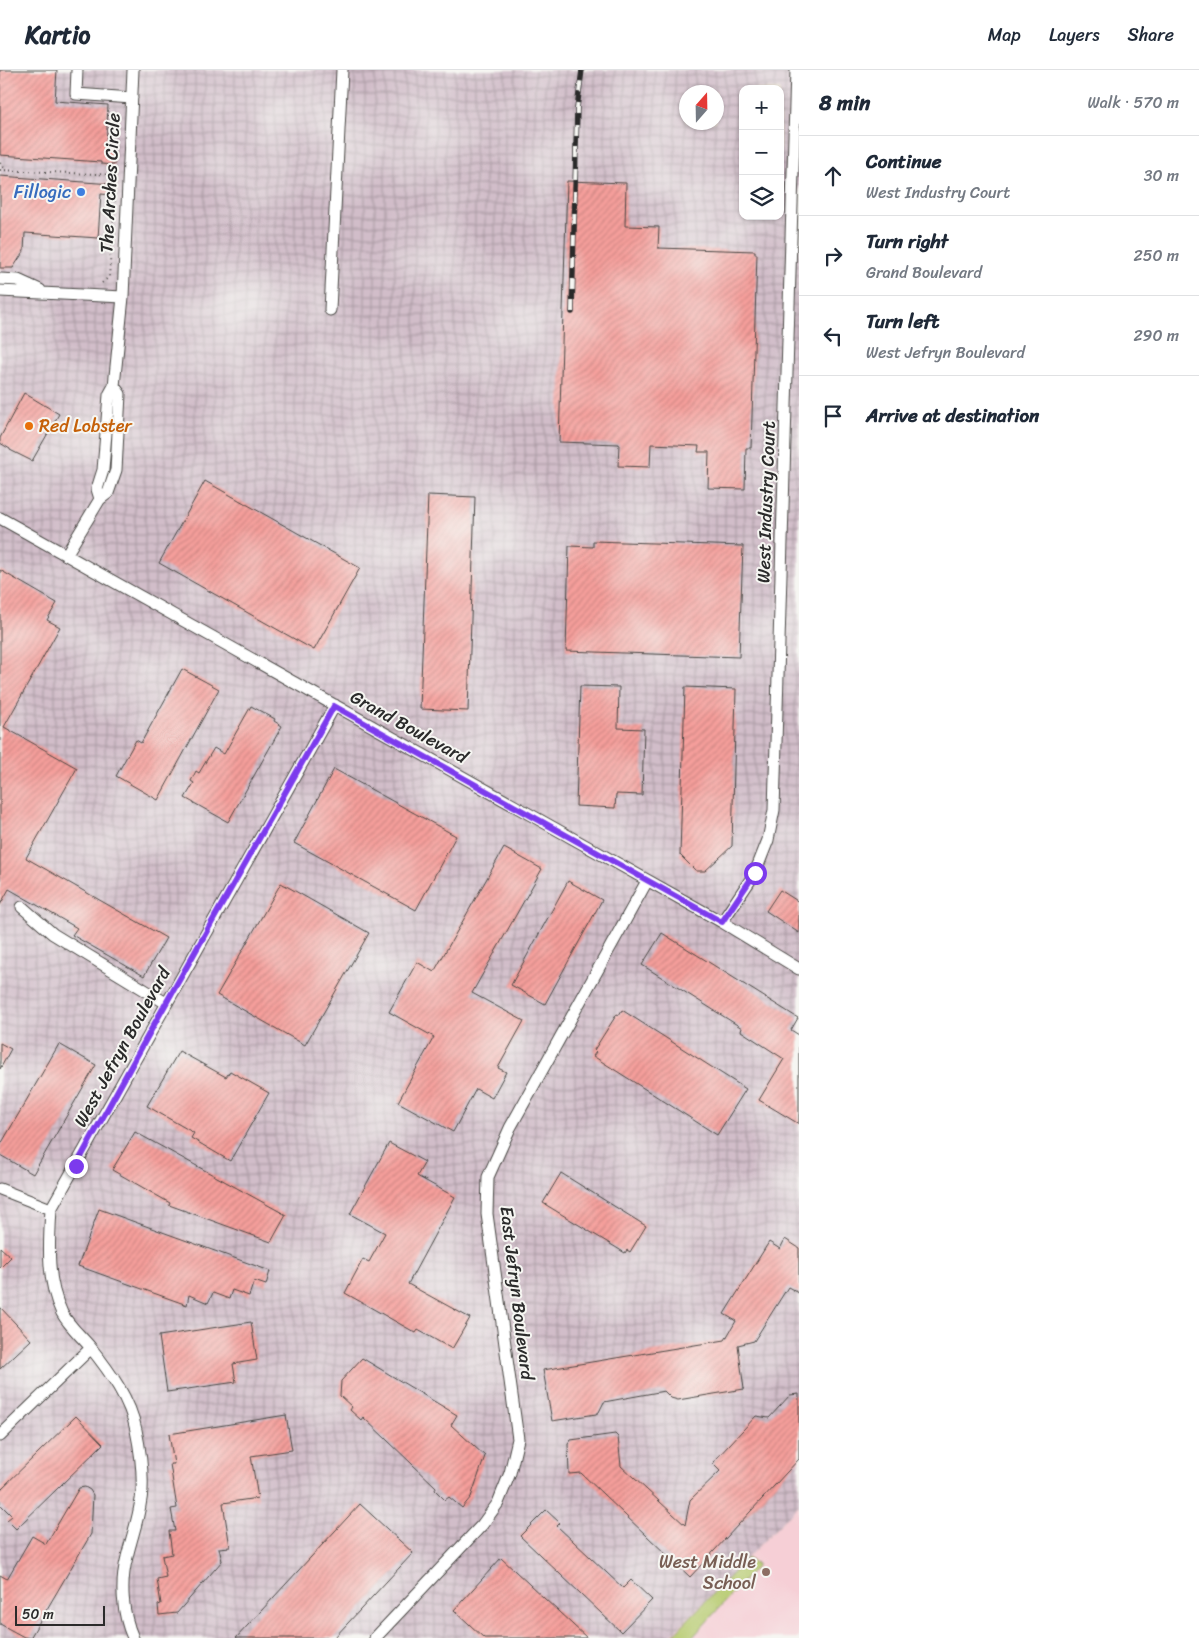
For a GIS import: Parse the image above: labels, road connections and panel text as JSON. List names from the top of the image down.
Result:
{
  "streets": {
    "street": [
      "The Arches Circle",
      "West Industry Court",
      "Grand Boulevard",
      "West Jefryn Boulevard",
      "East Jefryn Boulevard"
    ]
  },
  "crossings": [
    ["The Arches Circle", "Grand Boulevard"],
    ["West Industry Court", "Grand Boulevard"],
    ["Grand Boulevard", "West Jefryn Boulevard"],
    ["Grand Boulevard", "East Jefryn Boulevard"]
  ],
  "places": ["Fillogic", "Red Lobster", "West Middle School"],
  "scale_bar": "50 m",
  "north": "top",
  "page": {
    "header": "Kartio",
    "nav": ["Map", "Layers", "Share"],
    "heading": ["8 min", "Walk · 570 m"],
    "map_buttons": ["+", "−"],
    "list": [
      ["Continue", "West Industry Court", "30 m"],
      ["Turn right", "Grand Boulevard", "250 m"],
      ["Turn left", "West Jefryn Boulevard", "290 m"],
      "Arrive at destination"
    ],
    "scale": "50 m"
  }
}
